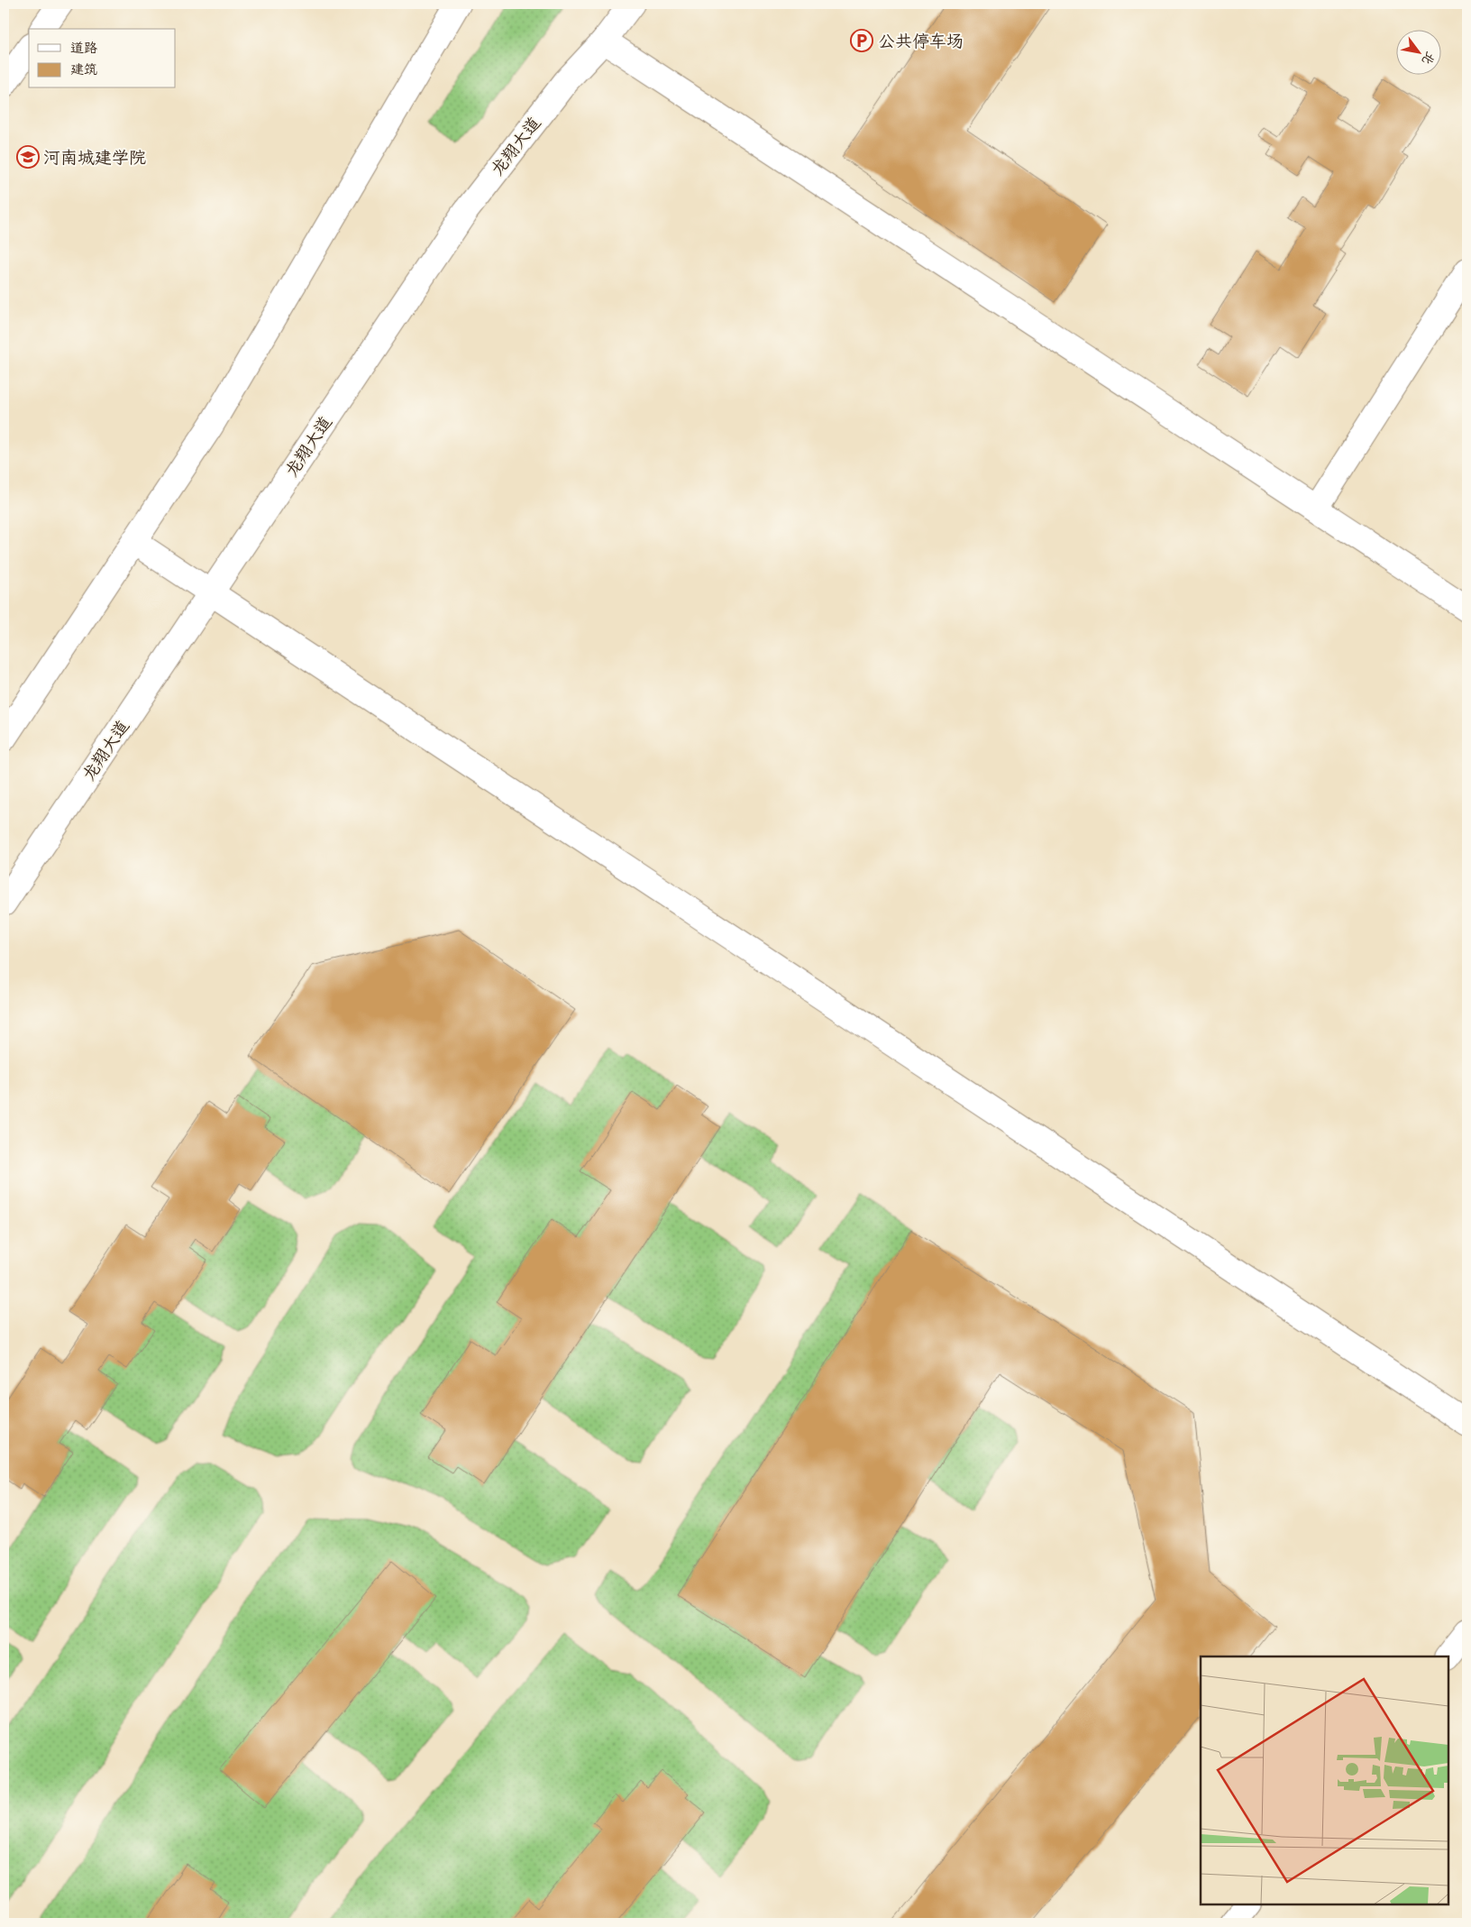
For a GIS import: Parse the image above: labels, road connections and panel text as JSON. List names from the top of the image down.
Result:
{
  "streets": {
    "main road": ["龙翔大道"]
  },
  "places": {
    "parking": ["公共停车场"],
    "school or university": ["河南城建学院"]
  },
  "legend": ["道路", "建筑"],
  "north": "bottom right"
}
